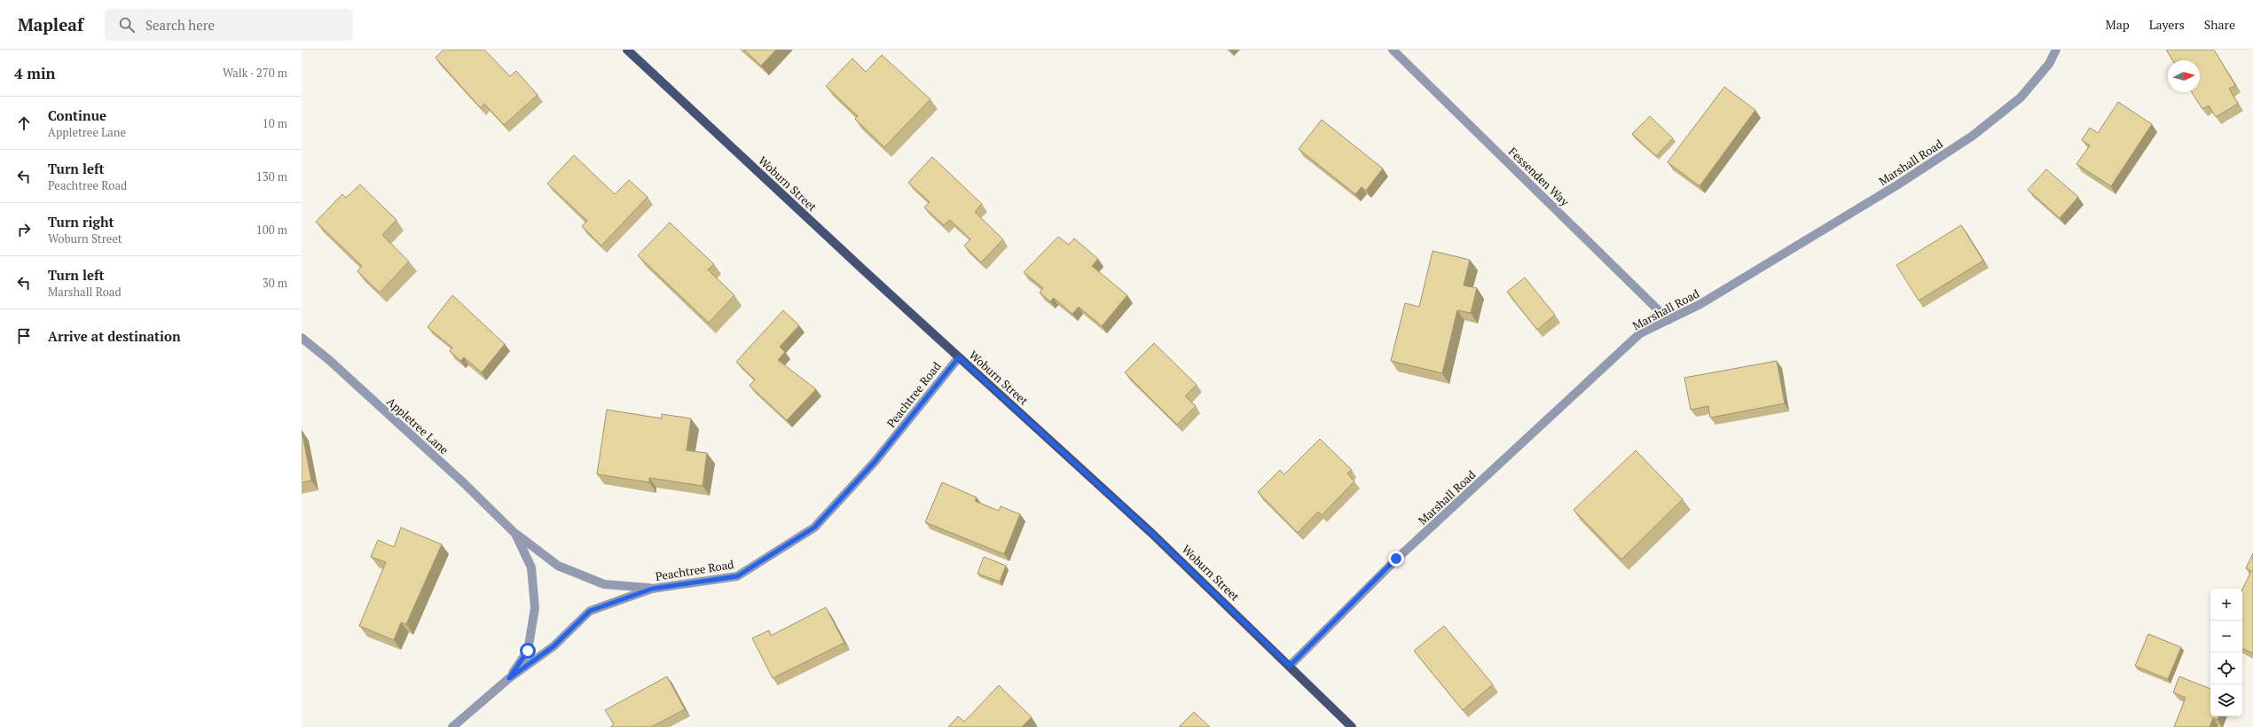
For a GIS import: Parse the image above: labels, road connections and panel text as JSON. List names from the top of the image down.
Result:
{
  "streets": {
    "main road": ["Woburn Street"],
    "street": [
      "Marshall Road",
      "Fessenden Way",
      "Peachtree Road",
      "Appletree Lane"
    ]
  },
  "crossings": [
    ["Marshall Road", "Fessenden Way"],
    ["Marshall Road", "Woburn Street"],
    ["Woburn Street", "Peachtree Road"],
    ["Peachtree Road", "Appletree Lane"]
  ],
  "north": "right",
  "page": {
    "header": "Mapleaf",
    "search": "Search here",
    "nav": ["Map", "Layers", "Share"],
    "heading": ["4 min", "Walk · 270 m"],
    "list": [
      ["Continue", "Appletree Lane", "10 m"],
      ["Turn left", "Peachtree Road", "130 m"],
      ["Turn right", "Woburn Street", "100 m"],
      ["Turn left", "Marshall Road", "30 m"],
      "Arrive at destination"
    ],
    "map_buttons": ["+", "−"]
  }
}
